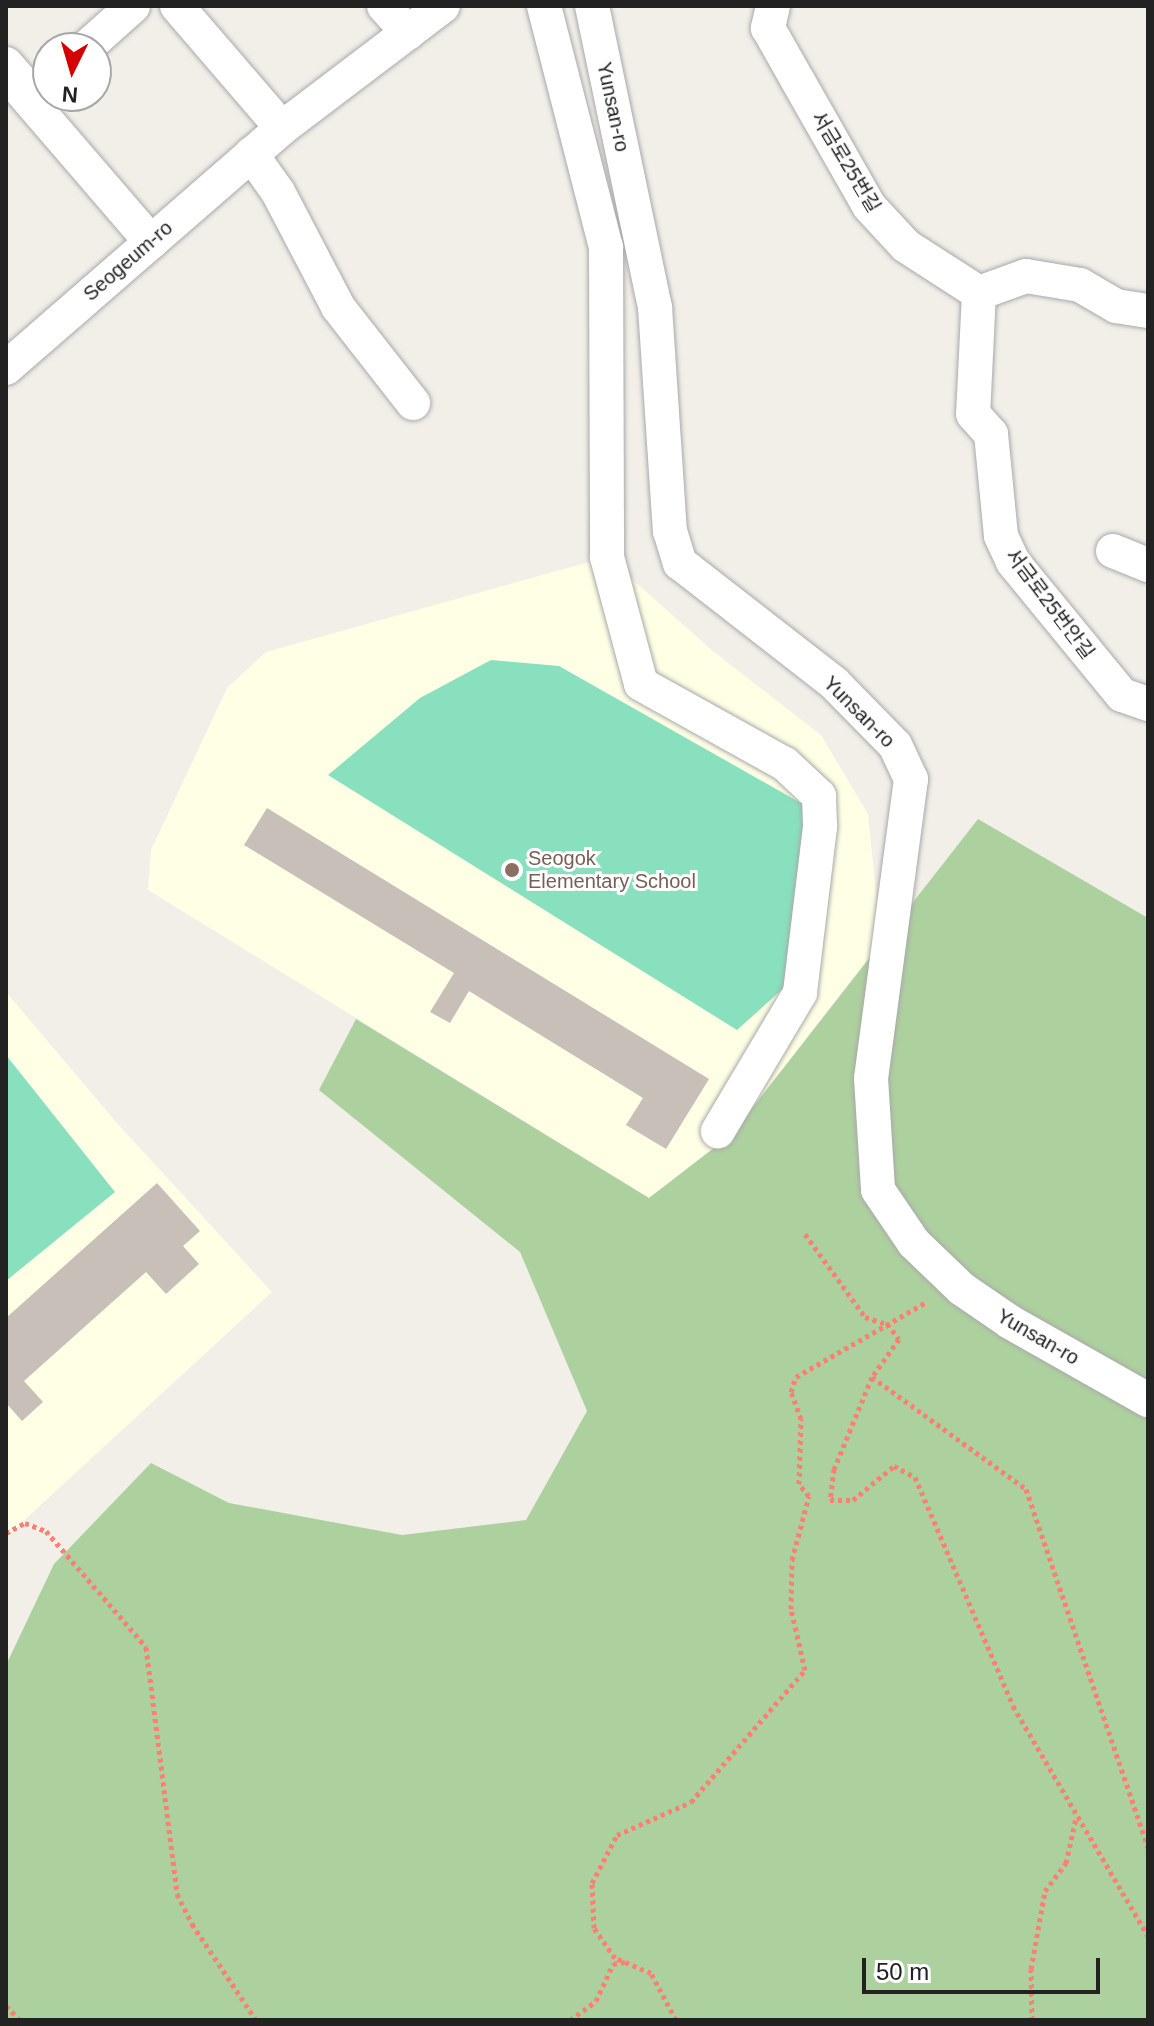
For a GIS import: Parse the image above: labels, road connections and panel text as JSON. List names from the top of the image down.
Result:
{
  "streets": {
    "street": [
      "Yunsan-ro",
      "서금로25번길",
      "Seogeum-ro",
      "서금로25번안길"
    ]
  },
  "crossings": [
    ["서금로25번길", "서금로25번안길"]
  ],
  "places": ["Seogok Elementary School"],
  "scale_bar": "50 m",
  "north": "bottom"
}
